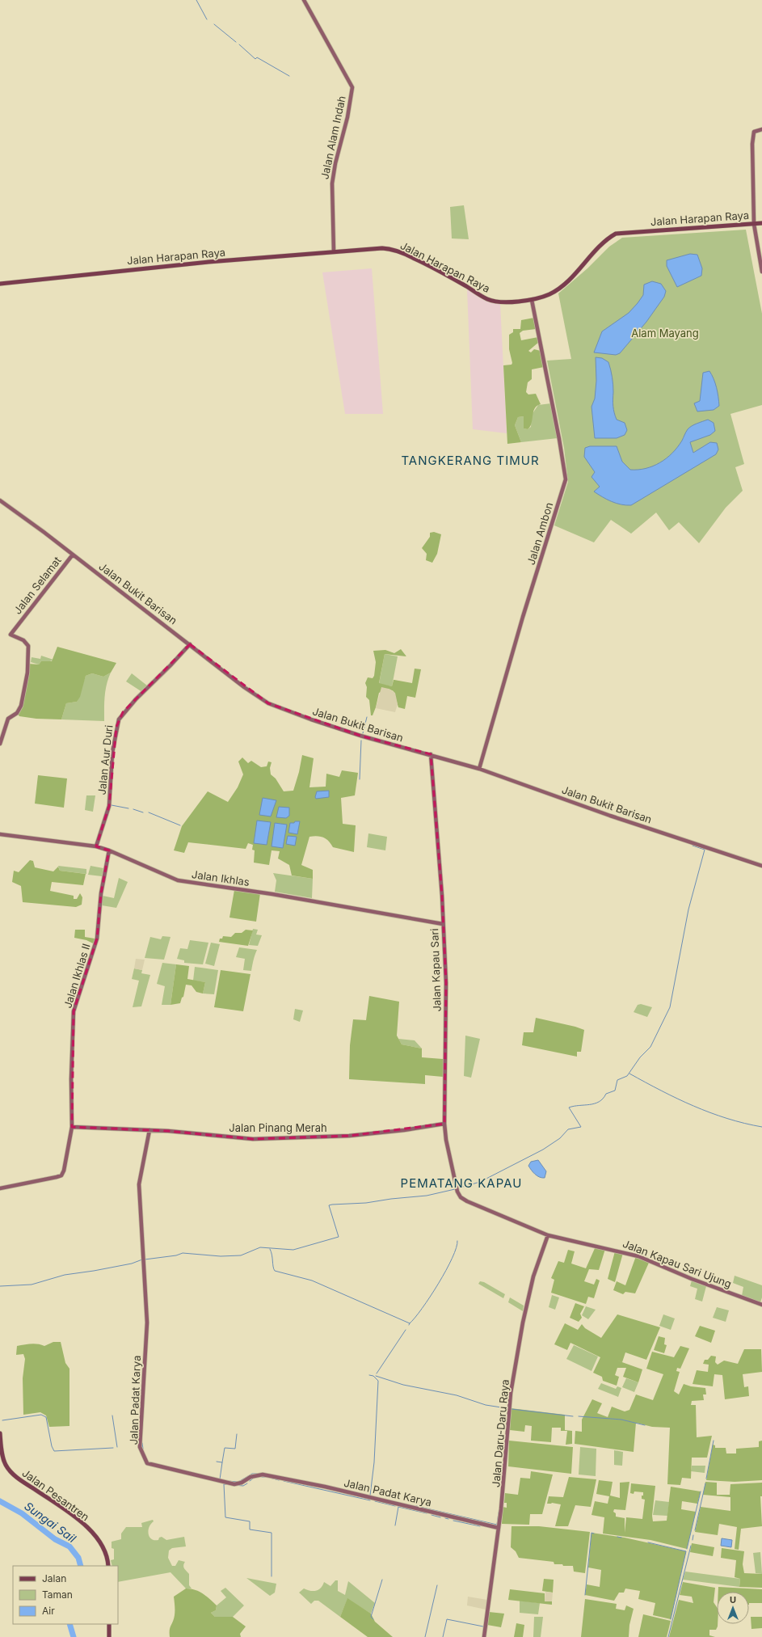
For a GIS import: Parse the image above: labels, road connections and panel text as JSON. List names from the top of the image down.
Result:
{
  "streets": {
    "main road": ["Jalan Harapan Raya", "Jalan Pesantren"],
    "street": [
      "Jalan Alam Indah",
      "Jalan Ambon",
      "Jalan Selamat",
      "Jalan Bukit Barisan",
      "Jalan Aur Duri",
      "Jalan Ikhlas",
      "Jalan Kapau Sari",
      "Jalan Ikhlas II",
      "Jalan Pinang Merah",
      "Jalan Kapau Sari Ujung",
      "Jalan Padat Karya",
      "Jalan Daru-Daru Raya"
    ]
  },
  "crossings": [
    ["Jalan Alam Indah", "Jalan Harapan Raya"],
    ["Jalan Harapan Raya", "Jalan Ambon"],
    ["Jalan Ambon", "Jalan Bukit Barisan"],
    ["Jalan Selamat", "Jalan Bukit Barisan"],
    ["Jalan Bukit Barisan", "Jalan Aur Duri"],
    ["Jalan Bukit Barisan", "Jalan Kapau Sari"],
    ["Jalan Aur Duri", "Jalan Ikhlas"],
    ["Jalan Ikhlas", "Jalan Kapau Sari"],
    ["Jalan Ikhlas", "Jalan Ikhlas II"],
    ["Jalan Kapau Sari", "Jalan Pinang Merah"],
    ["Jalan Kapau Sari", "Jalan Kapau Sari Ujung"],
    ["Jalan Kapau Sari", "Jalan Daru-Daru Raya"],
    ["Jalan Ikhlas II", "Jalan Pinang Merah"],
    ["Jalan Pinang Merah", "Jalan Padat Karya"],
    ["Jalan Kapau Sari Ujung", "Jalan Daru-Daru Raya"],
    ["Jalan Padat Karya", "Jalan Daru-Daru Raya"]
  ],
  "districts": ["TANGKERANG TIMUR", "PEMATANG KAPAU"],
  "water": ["Sungai Sail"],
  "parks": ["Alam Mayang"],
  "legend": ["Jalan", "Taman", "Air"],
  "north": "top"
}
